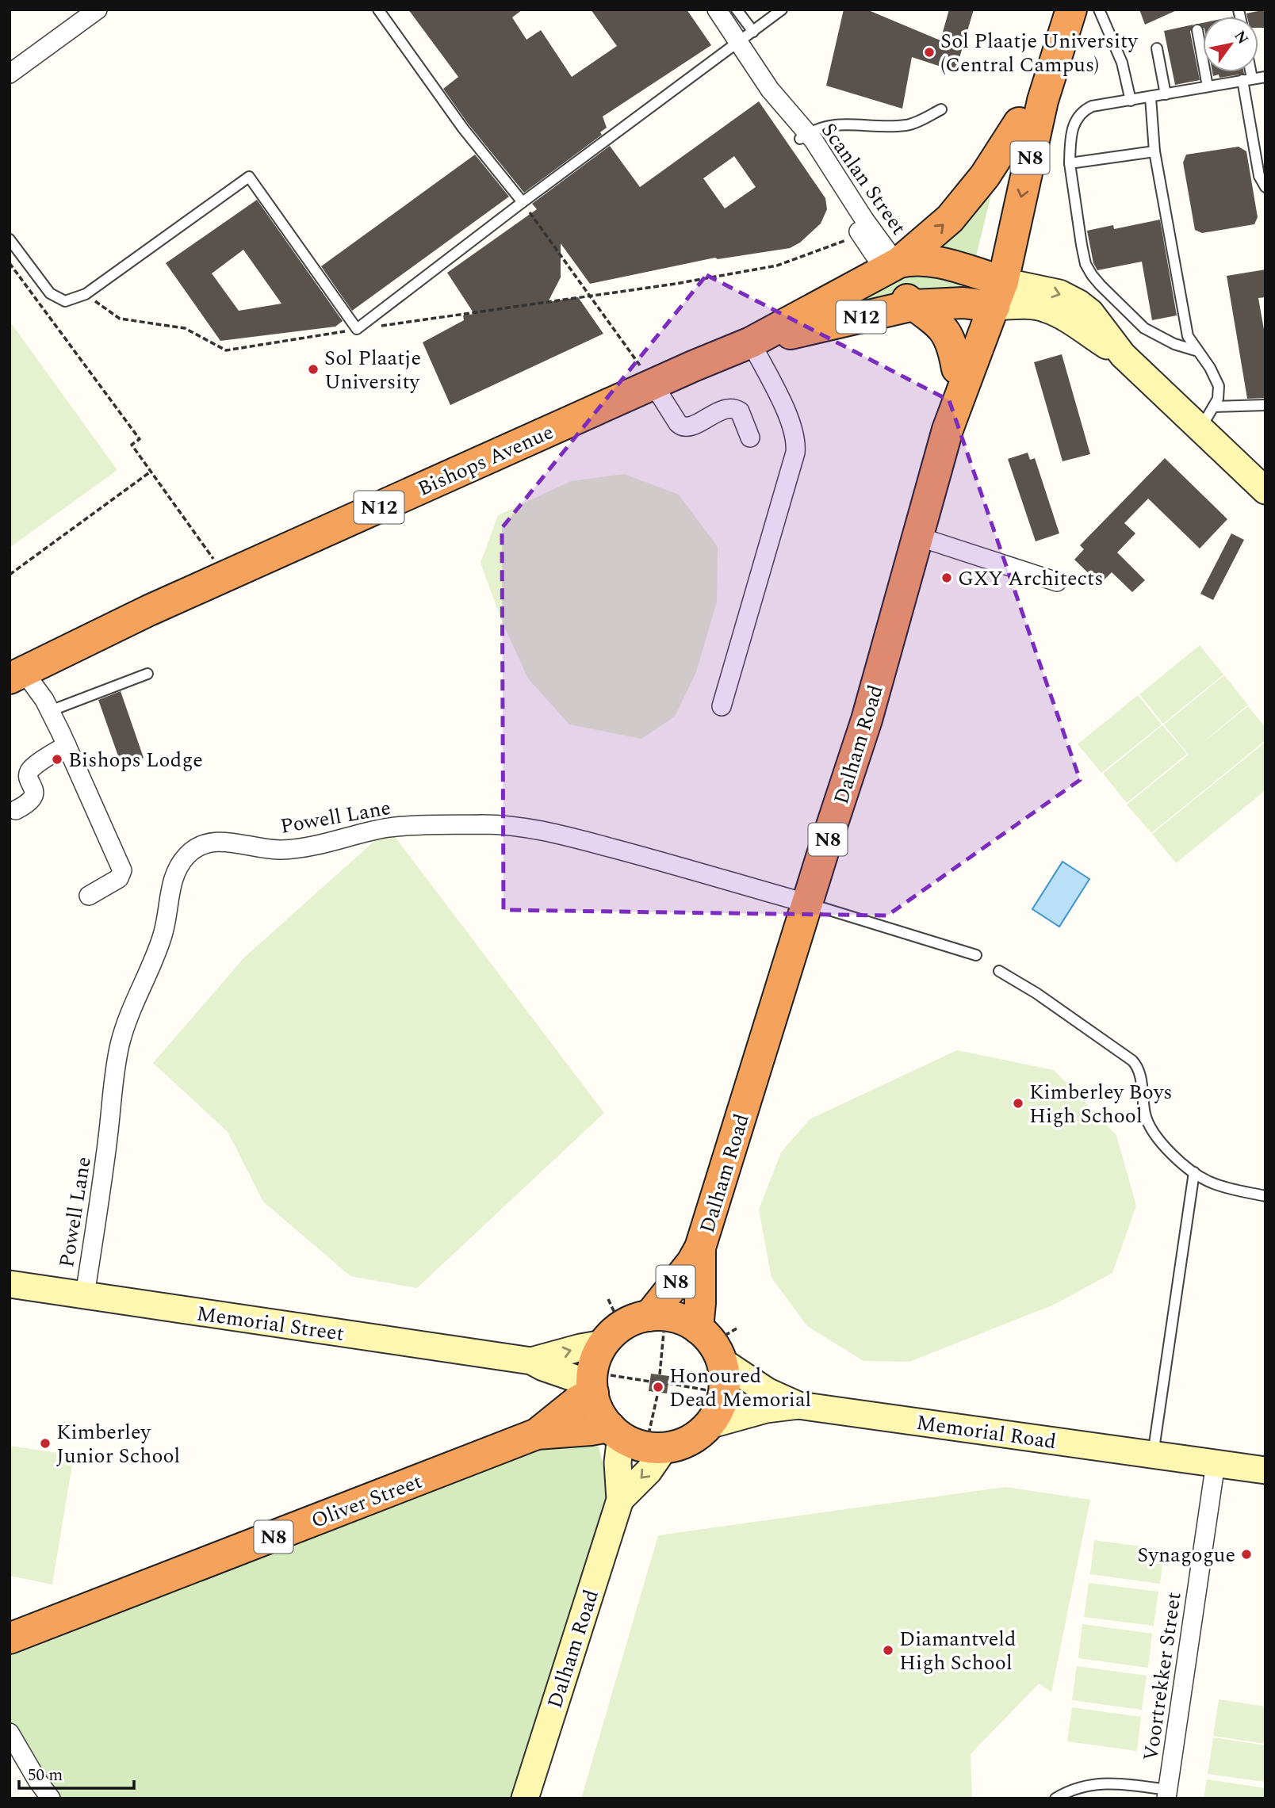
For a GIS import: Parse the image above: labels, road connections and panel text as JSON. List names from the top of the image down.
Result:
{
  "streets": {
    "highway": [
      "N8",
      "N12",
      "Bishops Avenue",
      "Dalham Road",
      "Oliver Street"
    ],
    "street": [
      "Scanlan Street",
      "Powell Lane",
      "Memorial Street",
      "Memorial Road",
      "Voortrekker Street"
    ]
  },
  "crossings": [
    ["N8", "N12"],
    ["N8", "Dalham Road"],
    ["N8", "Memorial Street"],
    ["N8", "Memorial Road"],
    ["N8", "Oliver Street"],
    ["Scanlan Street", "N12"],
    ["N12", "Bishops Avenue"],
    ["N12", "Dalham Road"],
    ["Dalham Road", "Powell Lane"],
    ["Dalham Road", "Memorial Street"],
    ["Dalham Road", "Memorial Road"],
    ["Dalham Road", "Oliver Street"],
    ["Powell Lane", "Memorial Street"],
    ["Memorial Street", "Memorial Road"],
    ["Memorial Street", "Oliver Street"],
    ["Memorial Road", "Oliver Street"],
    ["Memorial Road", "Voortrekker Street"]
  ],
  "places": [
    "Sol Plaatje University (Central Campus)",
    "Sol Plaatje University",
    "GXY Architects",
    "Bishops Lodge",
    "Kimberley Boys High School",
    "Honoured Dead Memorial",
    "Kimberley Junior School",
    "Synagogue",
    "Diamantveld High School"
  ],
  "scale_bar": "50 m",
  "north": "top right"
}
